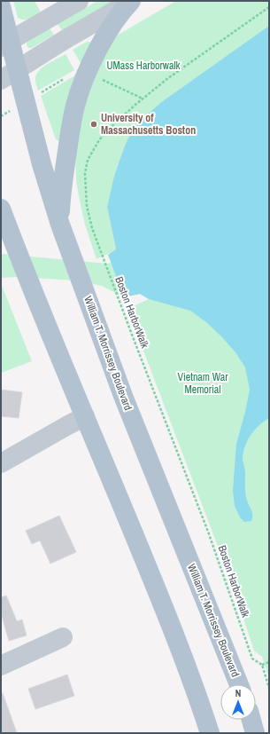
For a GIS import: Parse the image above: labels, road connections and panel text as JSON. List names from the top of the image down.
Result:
{
  "streets": {
    "main road": ["William T. Morrissey Boulevard"],
    "path": ["Boston HarborWalk"]
  },
  "parks": ["UMass Harborwalk", "Vietnam War Memorial"],
  "places": ["University of Massachusetts Boston"],
  "north": "top"
}
